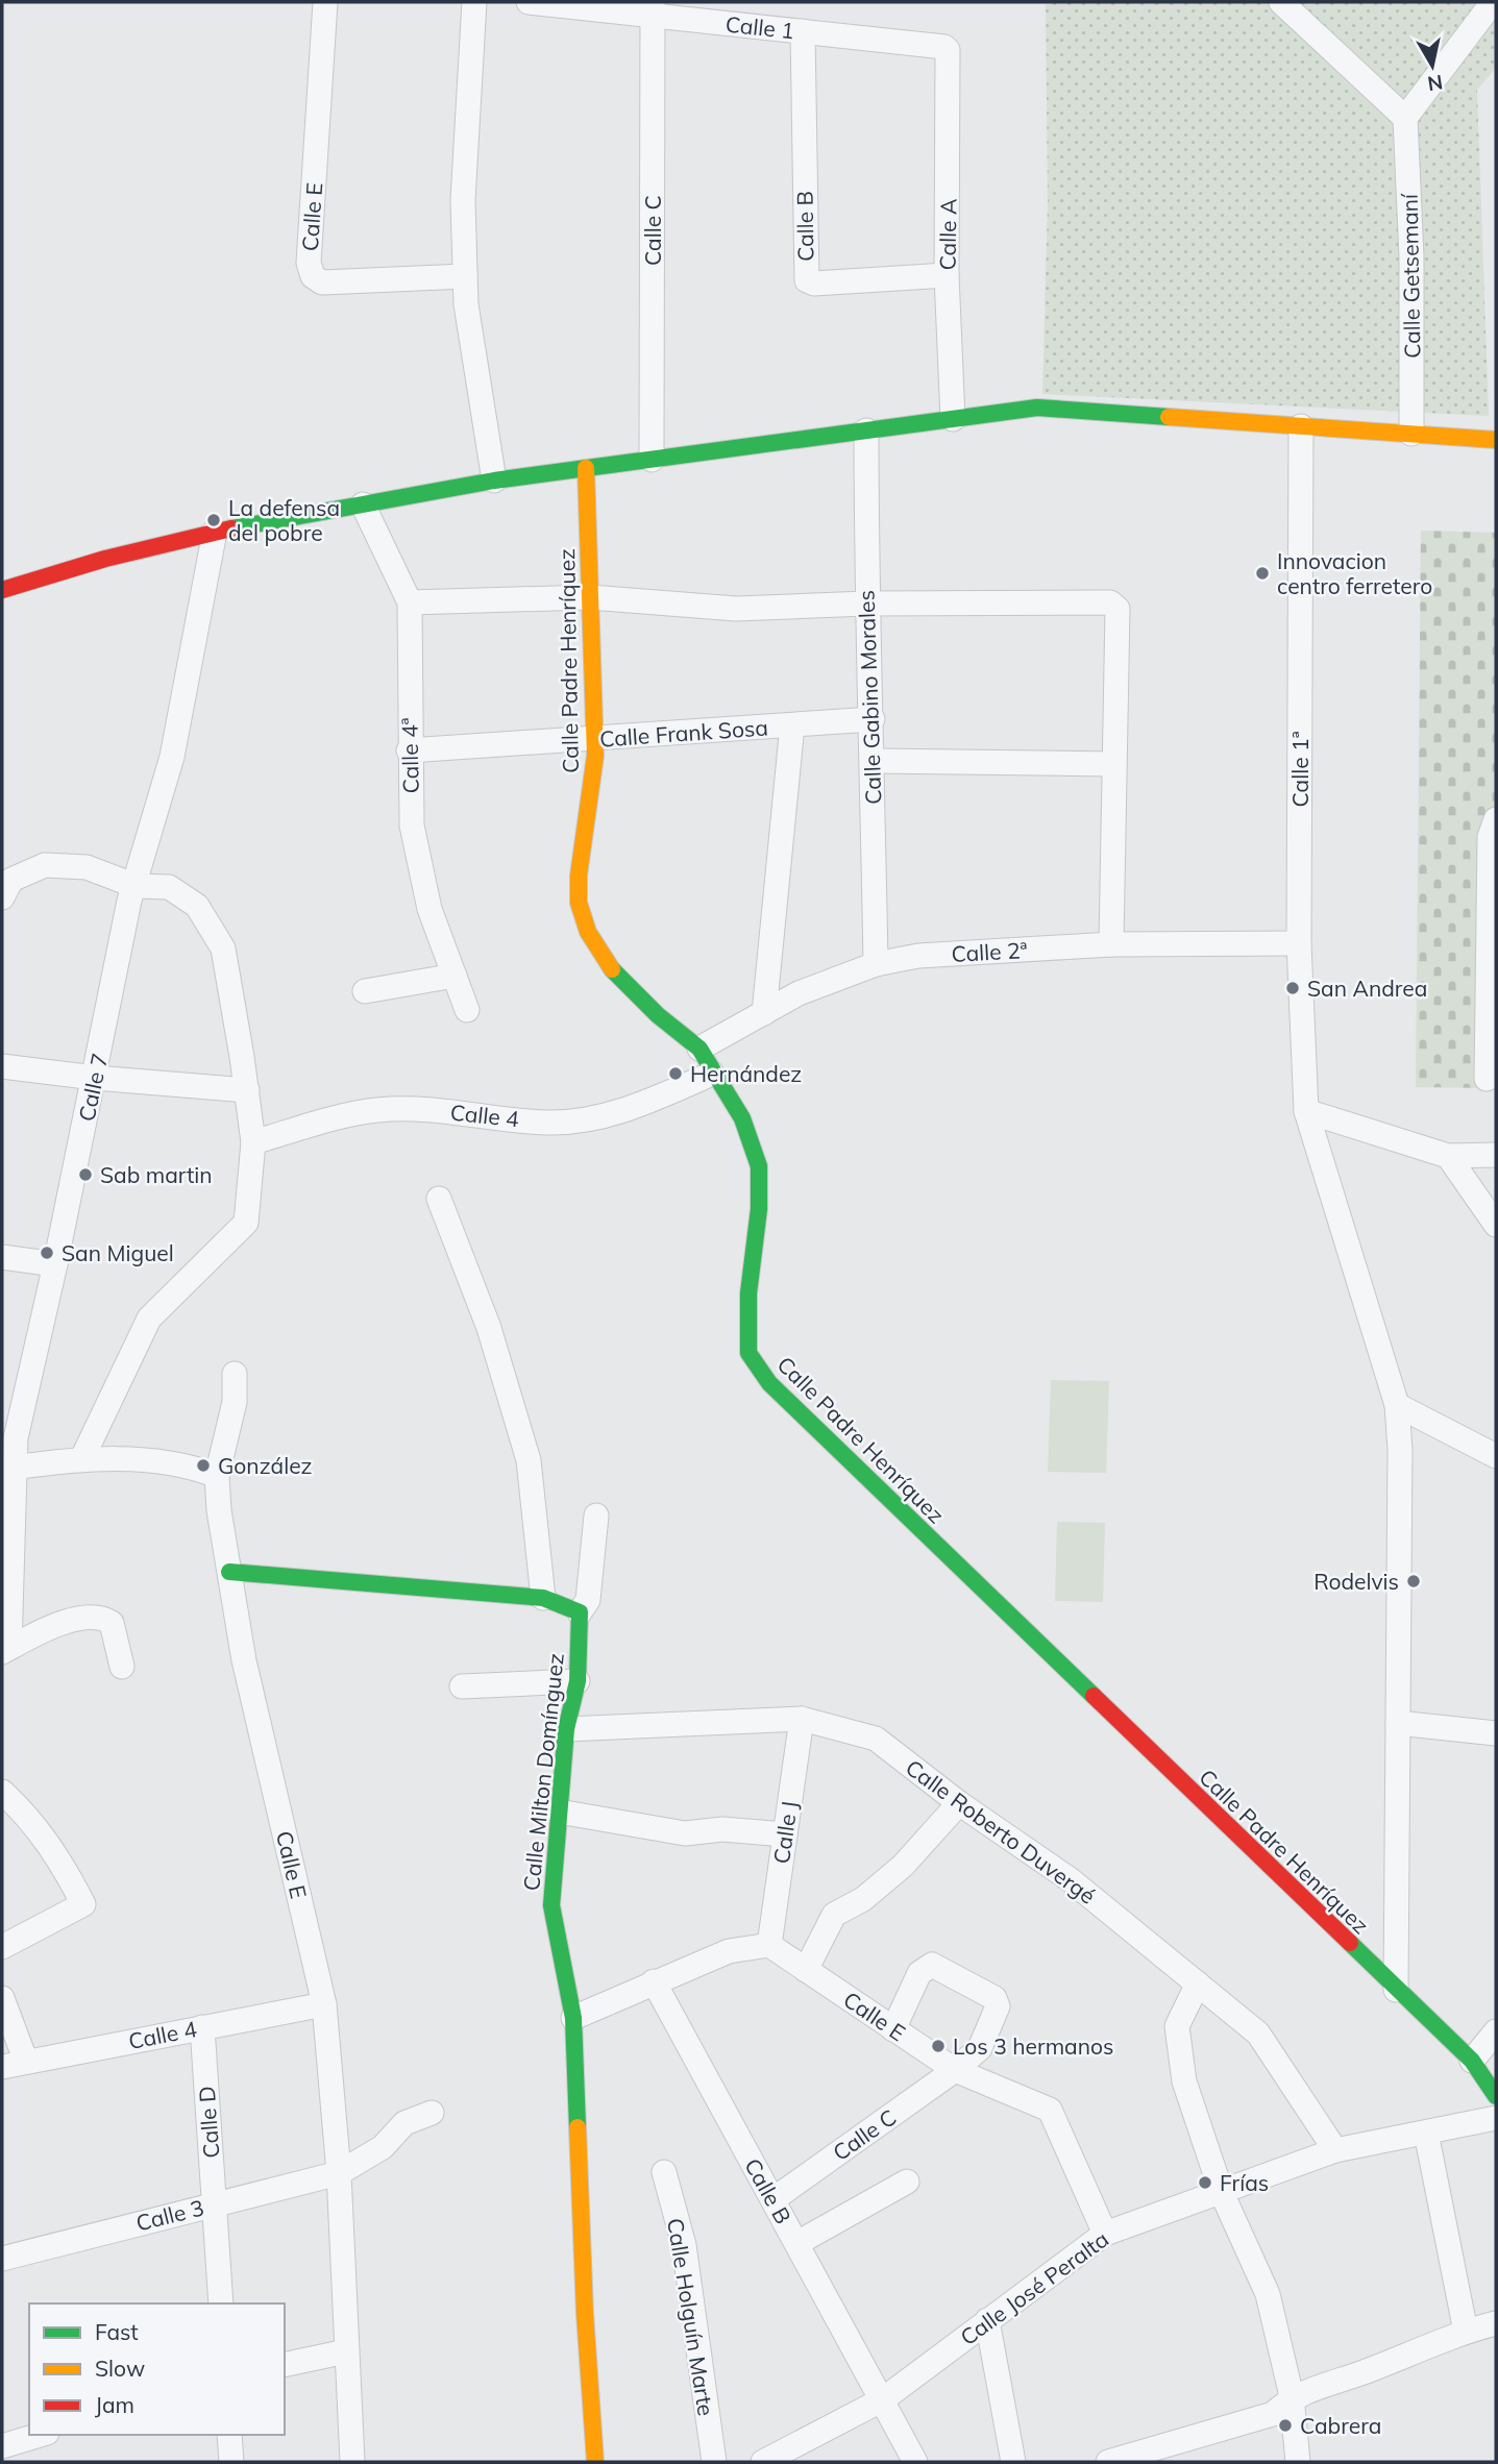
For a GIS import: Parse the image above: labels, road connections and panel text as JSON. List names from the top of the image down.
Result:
{
  "streets": {
    "street": [
      "Calle 1",
      "Calle E",
      "Calle B",
      "Calle C",
      "Calle A",
      "Calle Getsemaní",
      "Calle Padre Henríquez",
      "Calle Gabino Morales",
      "Calle Frank Sosa",
      "Calle 4ª",
      "Calle 1ª",
      "Calle 2ª",
      "Calle 7",
      "Calle 4",
      "Calle Milton Domínguez",
      "Calle Roberto Duvergé",
      "Calle J",
      "Calle D",
      "Calle 3",
      "Calle José Peralta",
      "Calle Holguín Marte"
    ]
  },
  "crossings": [
    ["Calle 1", "Calle B"],
    ["Calle 1", "Calle C"],
    ["Calle 1", "Calle A"],
    ["Calle E", "Calle C"],
    ["Calle E", "Calle 4"],
    ["Calle E", "Calle J"],
    ["Calle E", "Calle 3"],
    ["Calle E", "Calle José Peralta"],
    ["Calle B", "Calle C"],
    ["Calle B", "Calle A"],
    ["Calle B", "Calle José Peralta"],
    ["Calle Padre Henríquez", "Calle Frank Sosa"],
    ["Calle Padre Henríquez", "Calle 1ª"],
    ["Calle Padre Henríquez", "Calle 2ª"],
    ["Calle Padre Henríquez", "Calle 4"],
    ["Calle Gabino Morales", "Calle Frank Sosa"],
    ["Calle Gabino Morales", "Calle 2ª"],
    ["Calle Frank Sosa", "Calle 4ª"],
    ["Calle 1ª", "Calle 2ª"],
    ["Calle 4", "Calle D"],
    ["Calle Milton Domínguez", "Calle Roberto Duvergé"],
    ["Calle Roberto Duvergé", "Calle J"],
    ["Calle Roberto Duvergé", "Calle José Peralta"],
    ["Calle D", "Calle 3"]
  ],
  "places": [
    "La defensa del pobre",
    "Innovacion centro ferretero",
    "San Andrea",
    "Hernández",
    "Sab martin",
    "San Miguel",
    "González",
    "Rodelvis",
    "Los 3 hermanos",
    "Frías",
    "Cabrera"
  ],
  "legend": ["Fast", "Slow", "Jam"],
  "north": "bottom"
}
